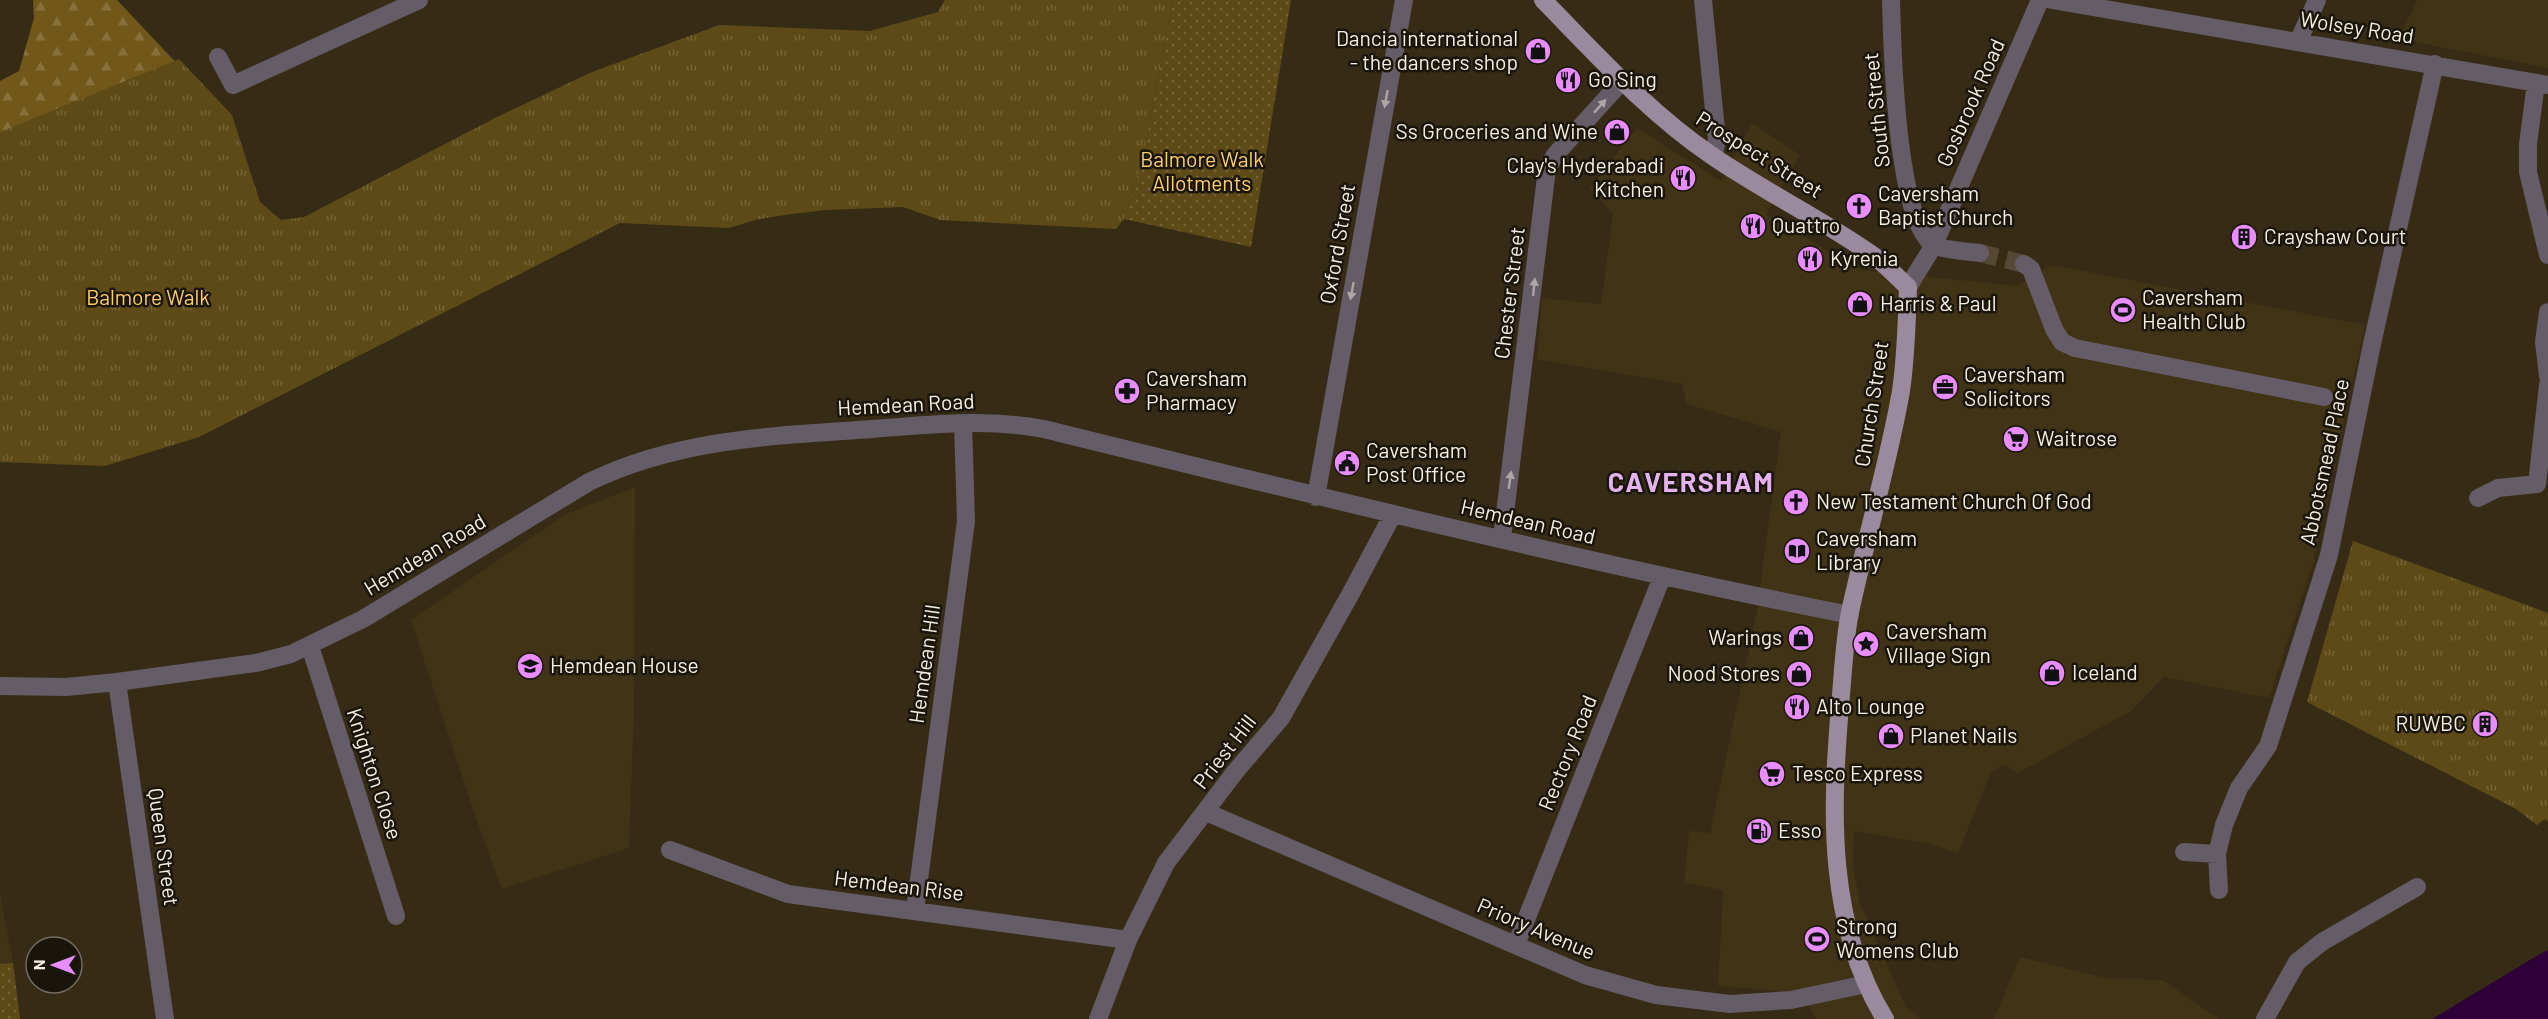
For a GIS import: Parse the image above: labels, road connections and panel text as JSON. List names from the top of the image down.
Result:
{
  "streets": {
    "main road": ["Prospect Street", "Church Street"],
    "street": [
      "Wolsey Road",
      "Gosbrook Road",
      "South Street",
      "Oxford Street",
      "Chester Street",
      "Hemdean Road",
      "Abbotsmead Place",
      "Hemdean Hill",
      "Priest Hill",
      "Rectory Road",
      "Knighton Close",
      "Queen Street",
      "Hemdean Rise",
      "Priory Avenue"
    ]
  },
  "crossings": [
    ["Wolsey Road", "Abbotsmead Place"],
    ["Gosbrook Road", "South Street"],
    ["Gosbrook Road", "Prospect Street"],
    ["Gosbrook Road", "Church Street"],
    ["Prospect Street", "Chester Street"],
    ["Prospect Street", "Church Street"],
    ["Oxford Street", "Hemdean Road"],
    ["Chester Street", "Hemdean Road"],
    ["Church Street", "Hemdean Road"],
    ["Church Street", "Priory Avenue"],
    ["Hemdean Road", "Hemdean Hill"],
    ["Hemdean Road", "Priest Hill"],
    ["Hemdean Road", "Rectory Road"],
    ["Hemdean Road", "Knighton Close"],
    ["Hemdean Road", "Queen Street"],
    ["Hemdean Hill", "Hemdean Rise"],
    ["Priest Hill", "Hemdean Rise"],
    ["Priest Hill", "Priory Avenue"],
    ["Rectory Road", "Priory Avenue"]
  ],
  "one_way": ["Oxford Street", "Chester Street"],
  "districts": ["CAVERSHAM"],
  "parks": ["Balmore Walk Allotments", "Balmore Walk"],
  "places": {
    "shop": [
      "Dancia international - the dancers shop",
      "Ss Groceries and Wine",
      "Harris & Paul",
      "Warings",
      "Iceland",
      "Nood Stores",
      "Planet Nails"
    ],
    "restaurant": [
      "Go Sing",
      "Clay's Hyderabadi Kitchen",
      "Quattro",
      "Kyrenia",
      "Alto Lounge"
    ],
    "church": ["Caversham Baptist Church", "New Testament Church Of God"],
    "building": ["Crayshaw Court", "RUWBC"],
    "sports": ["Caversham Health Club", "Strong Womens Club"],
    "office": ["Caversham Solicitors"],
    "pharmacy": ["Caversham Pharmacy"],
    "supermarket": ["Waitrose", "Tesco Express"],
    "public building": ["Caversham Post Office"],
    "library": ["Caversham Library"],
    "place": ["Caversham Village Sign"],
    "school or university": ["Hemdean House"],
    "fuel station": ["Esso"]
  },
  "north": "left"
}
